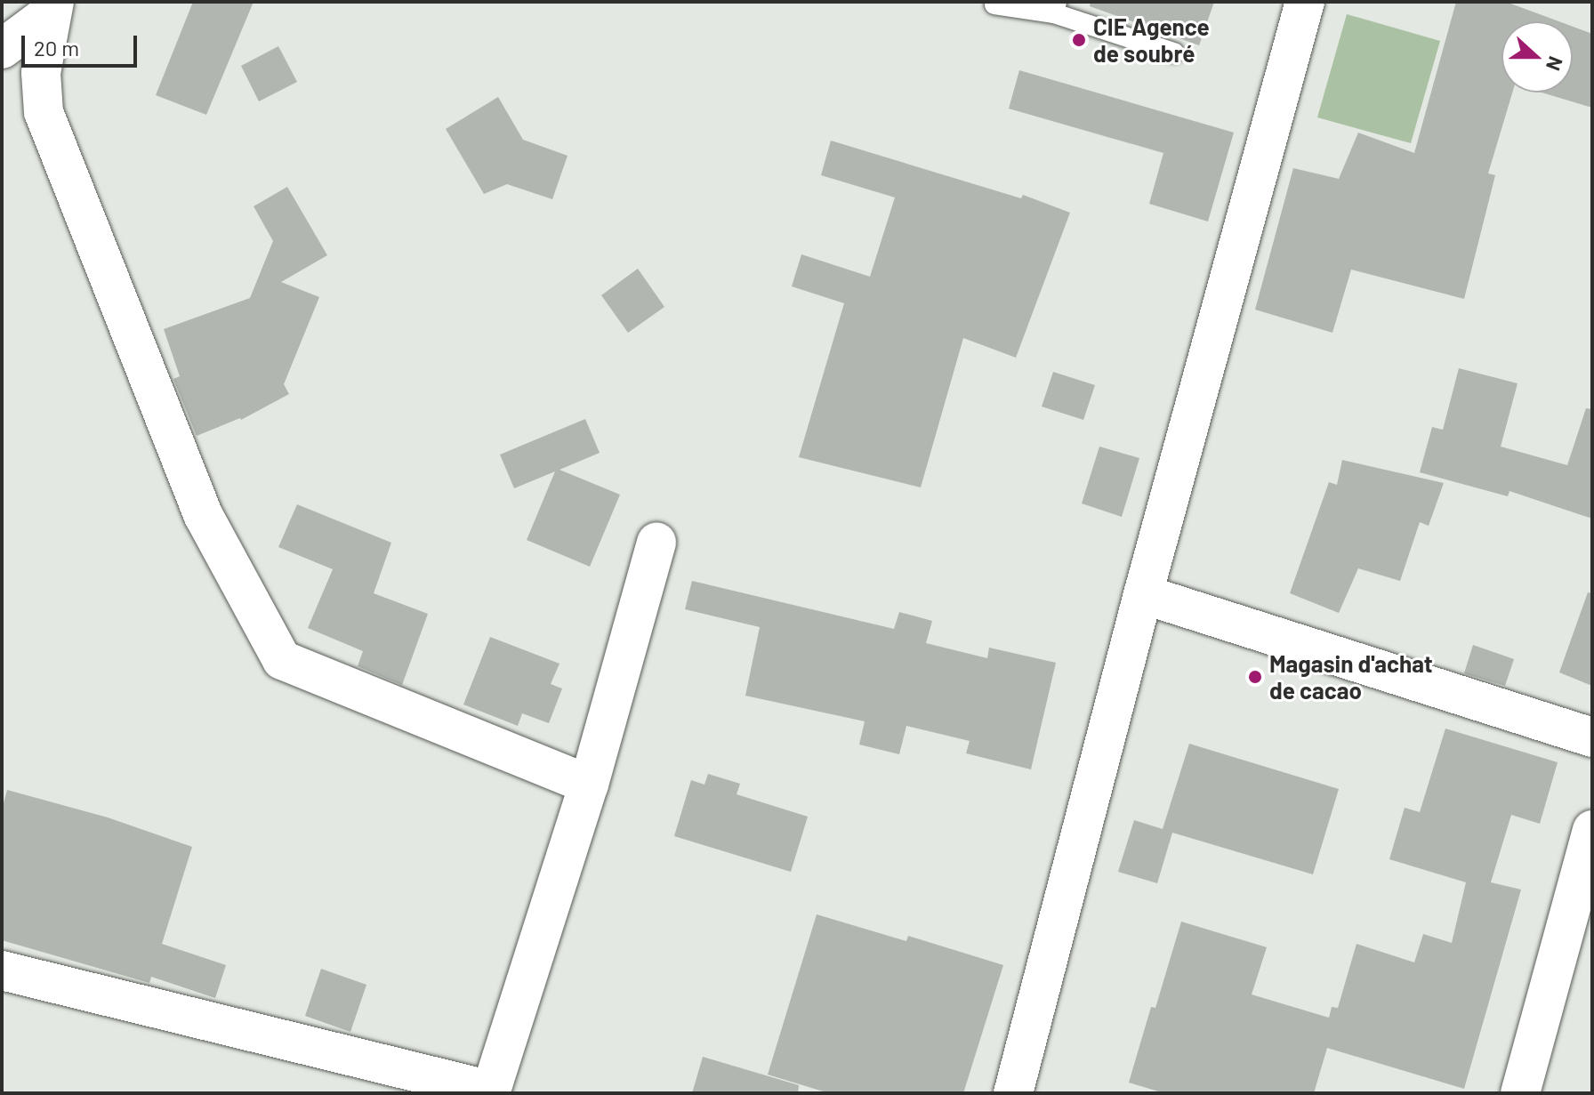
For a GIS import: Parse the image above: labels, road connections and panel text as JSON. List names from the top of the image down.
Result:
{
  "places": ["CIE Agence de soubré", "Magasin d'achat de cacao"],
  "scale_bar": "20 m",
  "north": "right"
}
